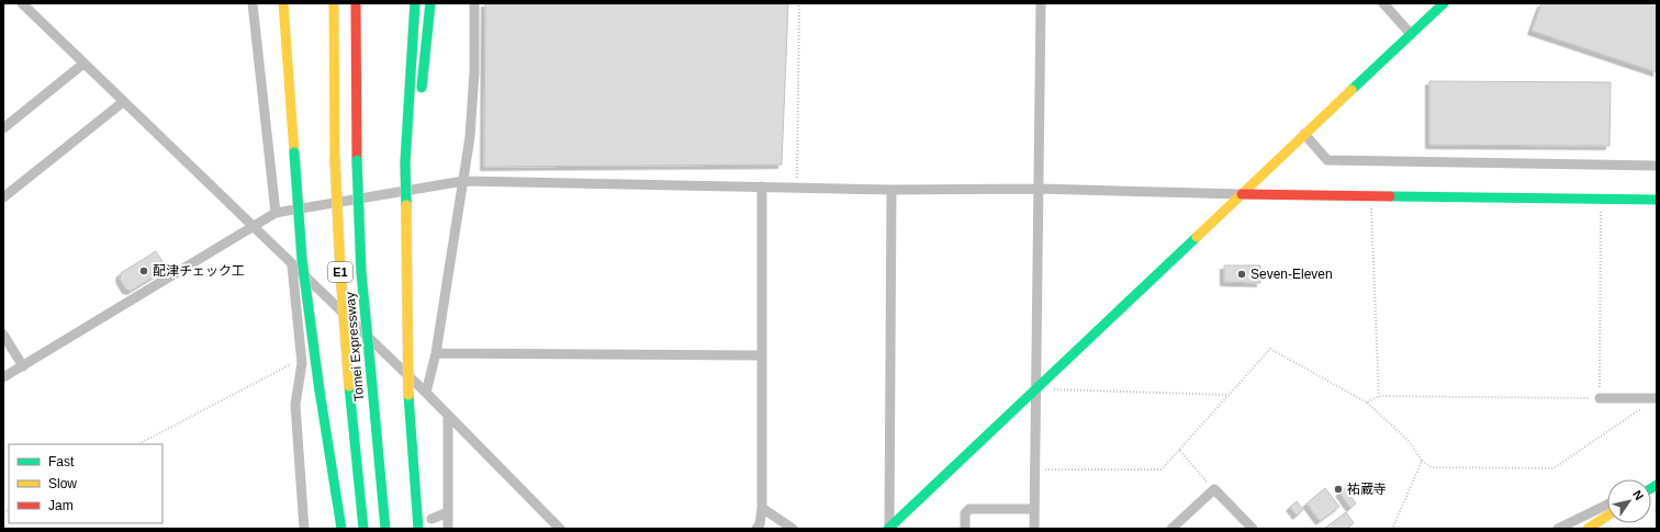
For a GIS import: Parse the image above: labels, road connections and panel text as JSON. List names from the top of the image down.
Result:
{
  "streets": {
    "main road": ["E1", "Tomei Expressway"]
  },
  "places": ["配津チェック工", "Seven-Eleven", "祐蔵寺"],
  "legend": ["Fast", "Slow", "Jam"],
  "north": "top right"
}
